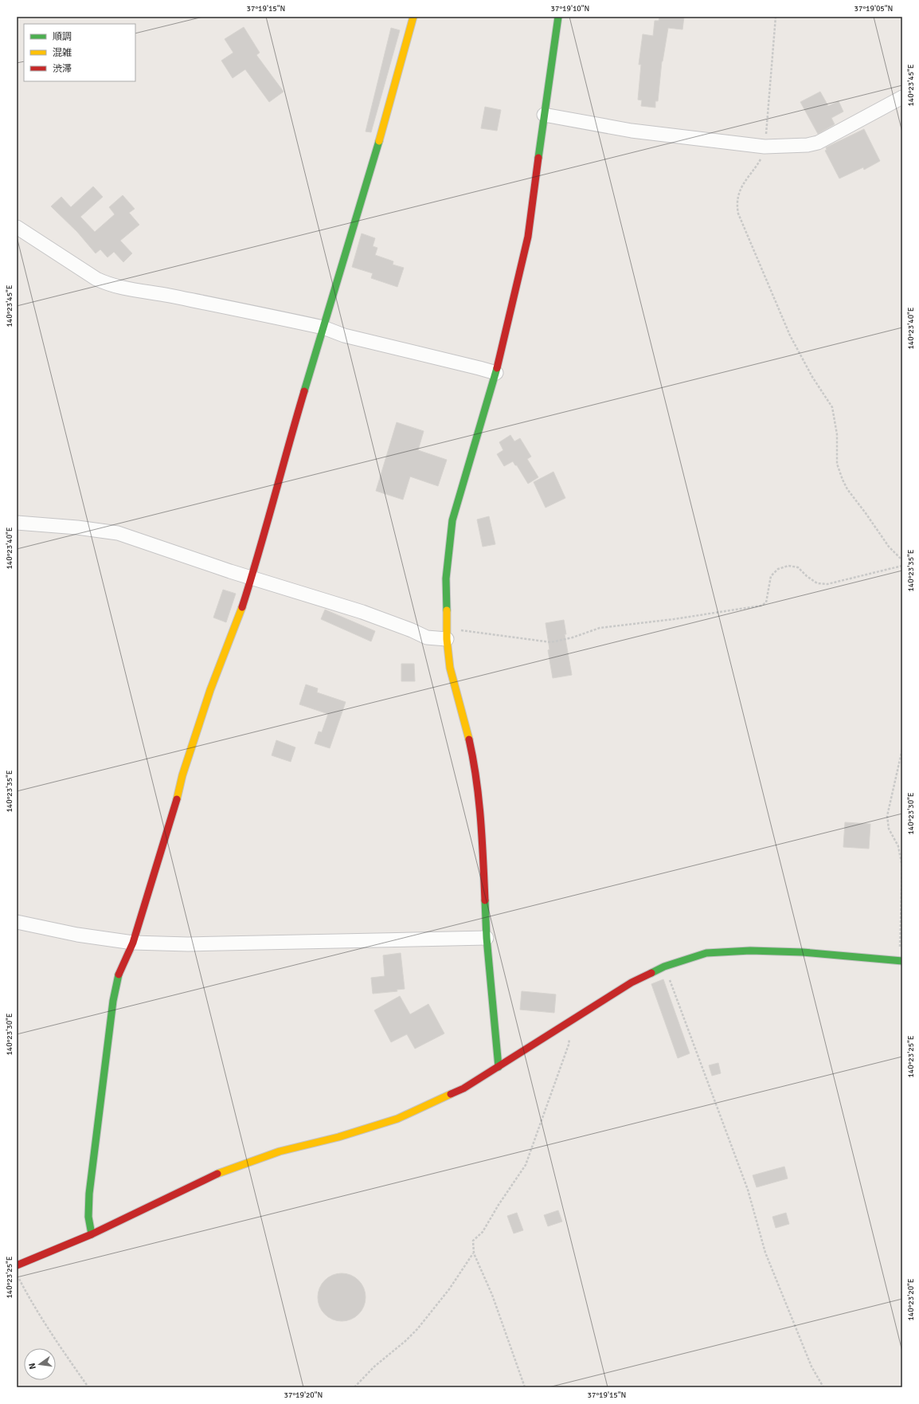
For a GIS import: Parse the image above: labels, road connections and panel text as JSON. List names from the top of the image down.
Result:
{
  "legend": ["順調", "混雑", "渋滞"],
  "north": "left",
  "coordinates": [
    "37°19'15\"N",
    "37°19'10\"N",
    "37°19'05\"N",
    "140°23'45\"E",
    "140°23'40\"E",
    "140°23'35\"E",
    "140°23'30\"E",
    "140°23'25\"E",
    "140°23'20\"E",
    "37°19'20\"N"
  ]
}
